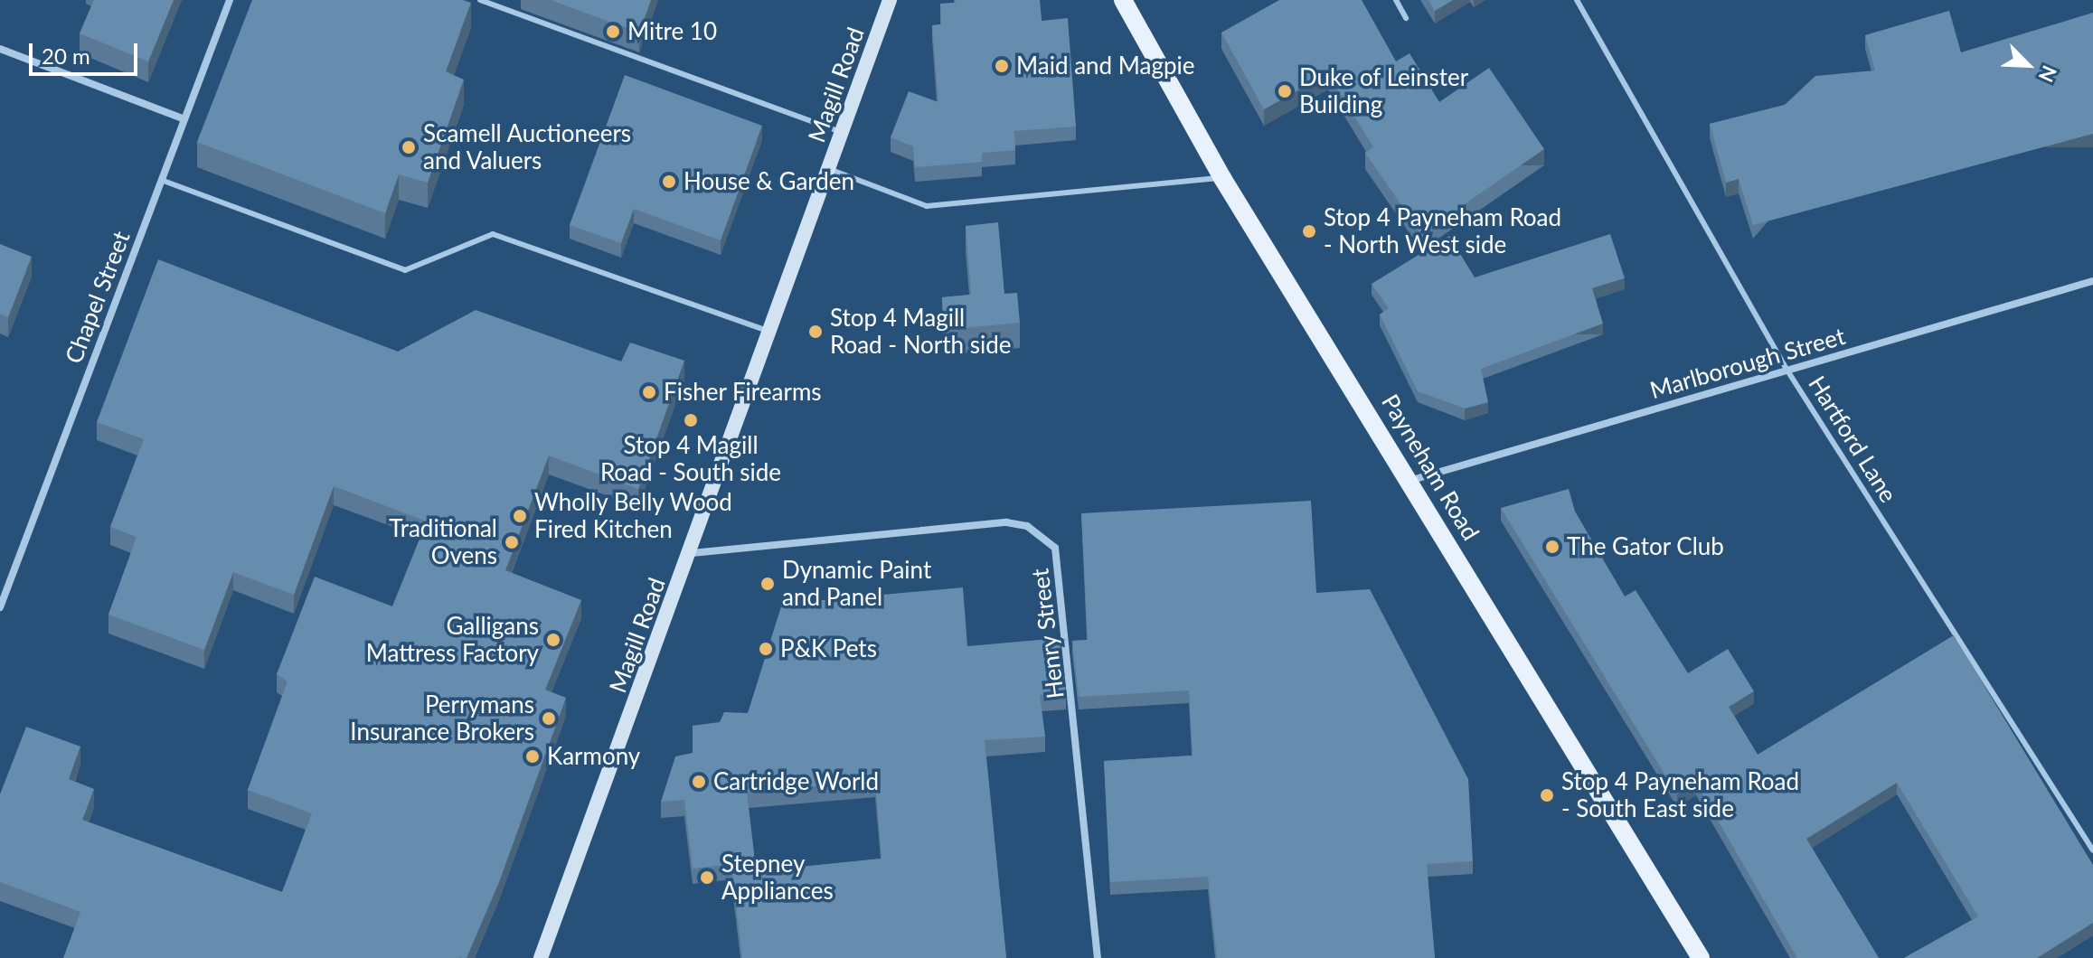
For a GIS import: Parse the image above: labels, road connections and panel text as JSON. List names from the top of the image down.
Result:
{
  "streets": {
    "main road": ["Magill Road", "Payneham Road"],
    "street": ["Chapel Street", "Marlborough Street", "Henry Street"],
    "lane": ["Hartford Lane"]
  },
  "crossings": [
    ["Magill Road", "Henry Street"],
    ["Marlborough Street", "Hartford Lane"],
    ["Marlborough Street", "Payneham Road"]
  ],
  "places": [
    "Mitre 10",
    "Maid and Magpie",
    "Duke of Leinster Building",
    "Scamell Auctioneers and Valuers",
    "House & Garden",
    "Stop 4 Payneham Road - North West side",
    "Stop 4 Magill Road - North side",
    "Fisher Firearms",
    "Stop 4 Magill Road - South side",
    "Wholly Belly Wood Fired Kitchen",
    "Traditional Ovens",
    "The Gator Club",
    "Dynamic Paint and Panel",
    "Galligans Mattress Factory",
    "P&K Pets",
    "Perrymans Insurance Brokers",
    "Karmony",
    "Cartridge World",
    "Stop 4 Payneham Road - South East side",
    "Stepney Appliances"
  ],
  "scale_bar": "20 m",
  "north": "bottom right"
}
